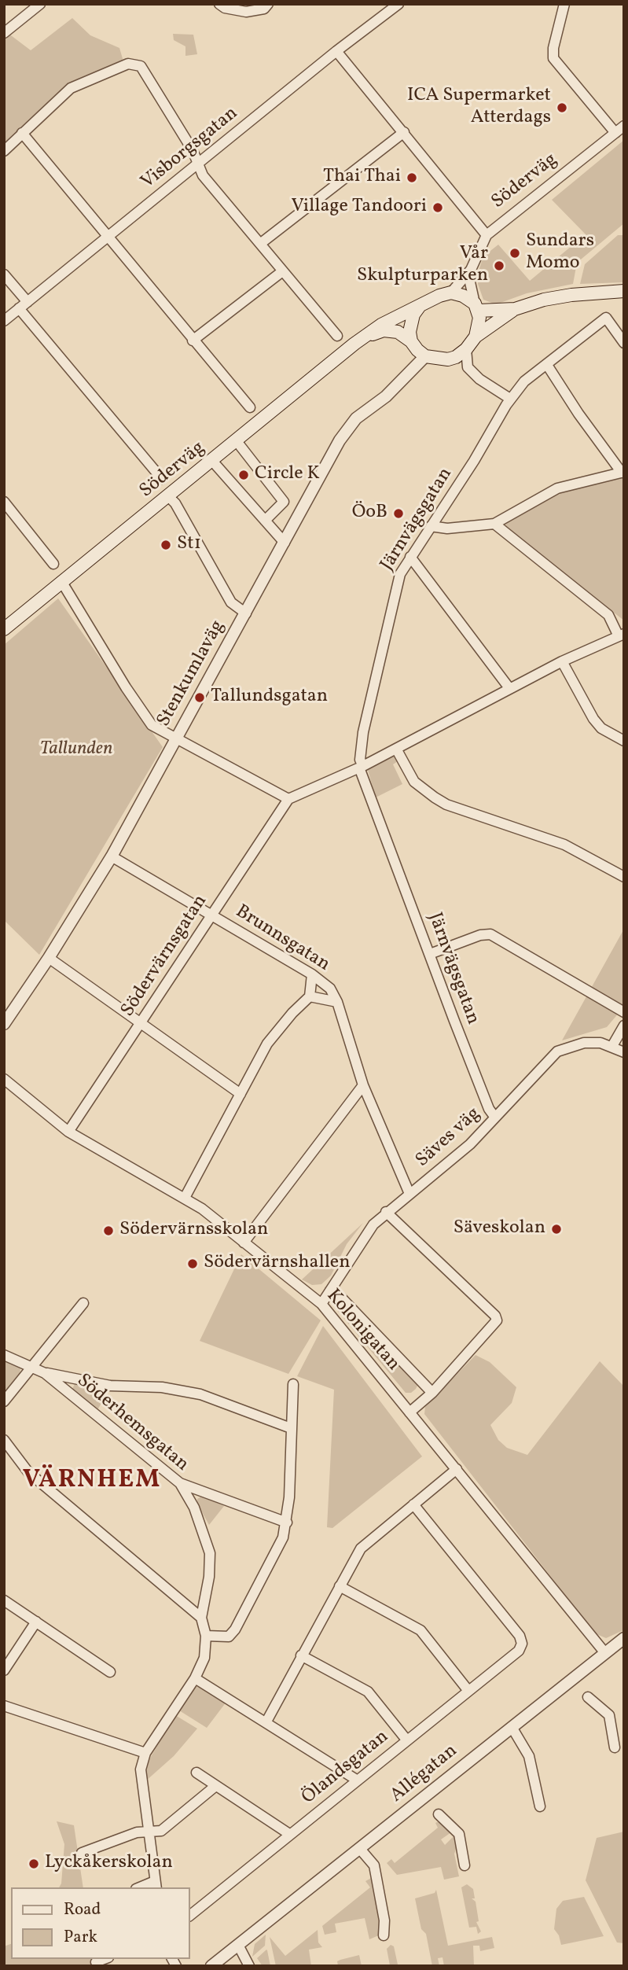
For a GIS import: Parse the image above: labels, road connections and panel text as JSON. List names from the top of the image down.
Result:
{
  "streets": {
    "main road": ["Söderväg"],
    "street": [
      "Visborgsgatan",
      "Järnvägsgatan",
      "Stenkumlaväg",
      "Brunnsgatan",
      "Södervärnsgatan",
      "Säves väg",
      "Kolonigatan",
      "Söderhemsgatan",
      "Ölandsgatan",
      "Allégatan"
    ]
  },
  "crossings": [
    ["Söderväg", "Stenkumlaväg"],
    ["Järnvägsgatan", "Säves väg"],
    ["Stenkumlaväg", "Brunnsgatan"],
    ["Brunnsgatan", "Södervärnsgatan"],
    ["Brunnsgatan", "Säves väg"],
    ["Södervärnsgatan", "Kolonigatan"],
    ["Säves väg", "Kolonigatan"],
    ["Kolonigatan", "Allégatan"]
  ],
  "districts": ["VÄRNHEM"],
  "parks": ["Tallunden"],
  "places": [
    "ICA Supermarket Atterdags",
    "Thai Thai",
    "Village Tandoori",
    "Sundars Momo",
    "Vår Skulpturparken",
    "Circle K",
    "ÖoB",
    "St1",
    "Tallundsgatan",
    "Säveskolan",
    "Södervärnsskolan",
    "Södervärnshallen",
    "Lyckåkerskolan"
  ],
  "legend": ["Road", "Park"]
}
